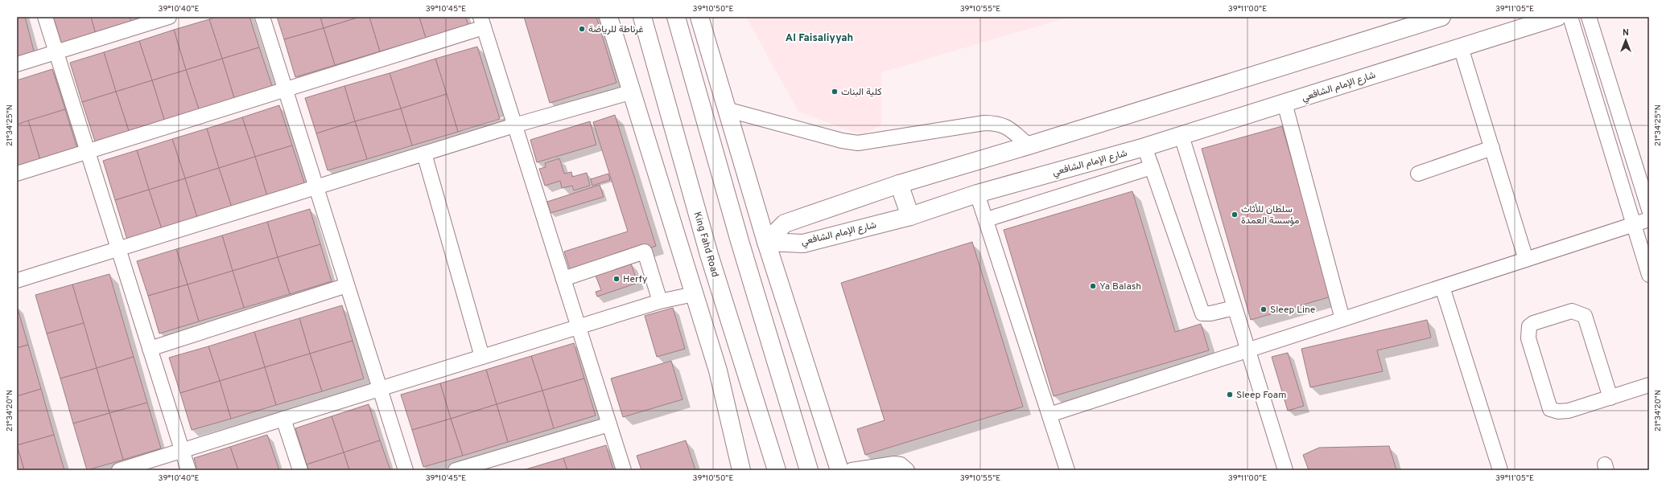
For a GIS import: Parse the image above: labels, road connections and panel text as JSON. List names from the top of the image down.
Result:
{
  "streets": {
    "main road": ["شارع الإمام الشافعي", "King Fahd Road"]
  },
  "districts": ["Al Faisaliyyah"],
  "places": [
    "غرناطة للرياضة",
    "كلية البنات",
    "سلطان للأثاث مؤسسة العمدة",
    "Herfy",
    "Ya Balash",
    "Sleep Line",
    "Sleep Foam"
  ],
  "north": "top",
  "coordinates": [
    "39°10'40\"E",
    "39°10'45\"E",
    "39°10'50\"E",
    "39°10'55\"E",
    "39°11'00\"E",
    "39°11'05\"E",
    "21°34'25\"N",
    "21°34'20\"N"
  ]
}
